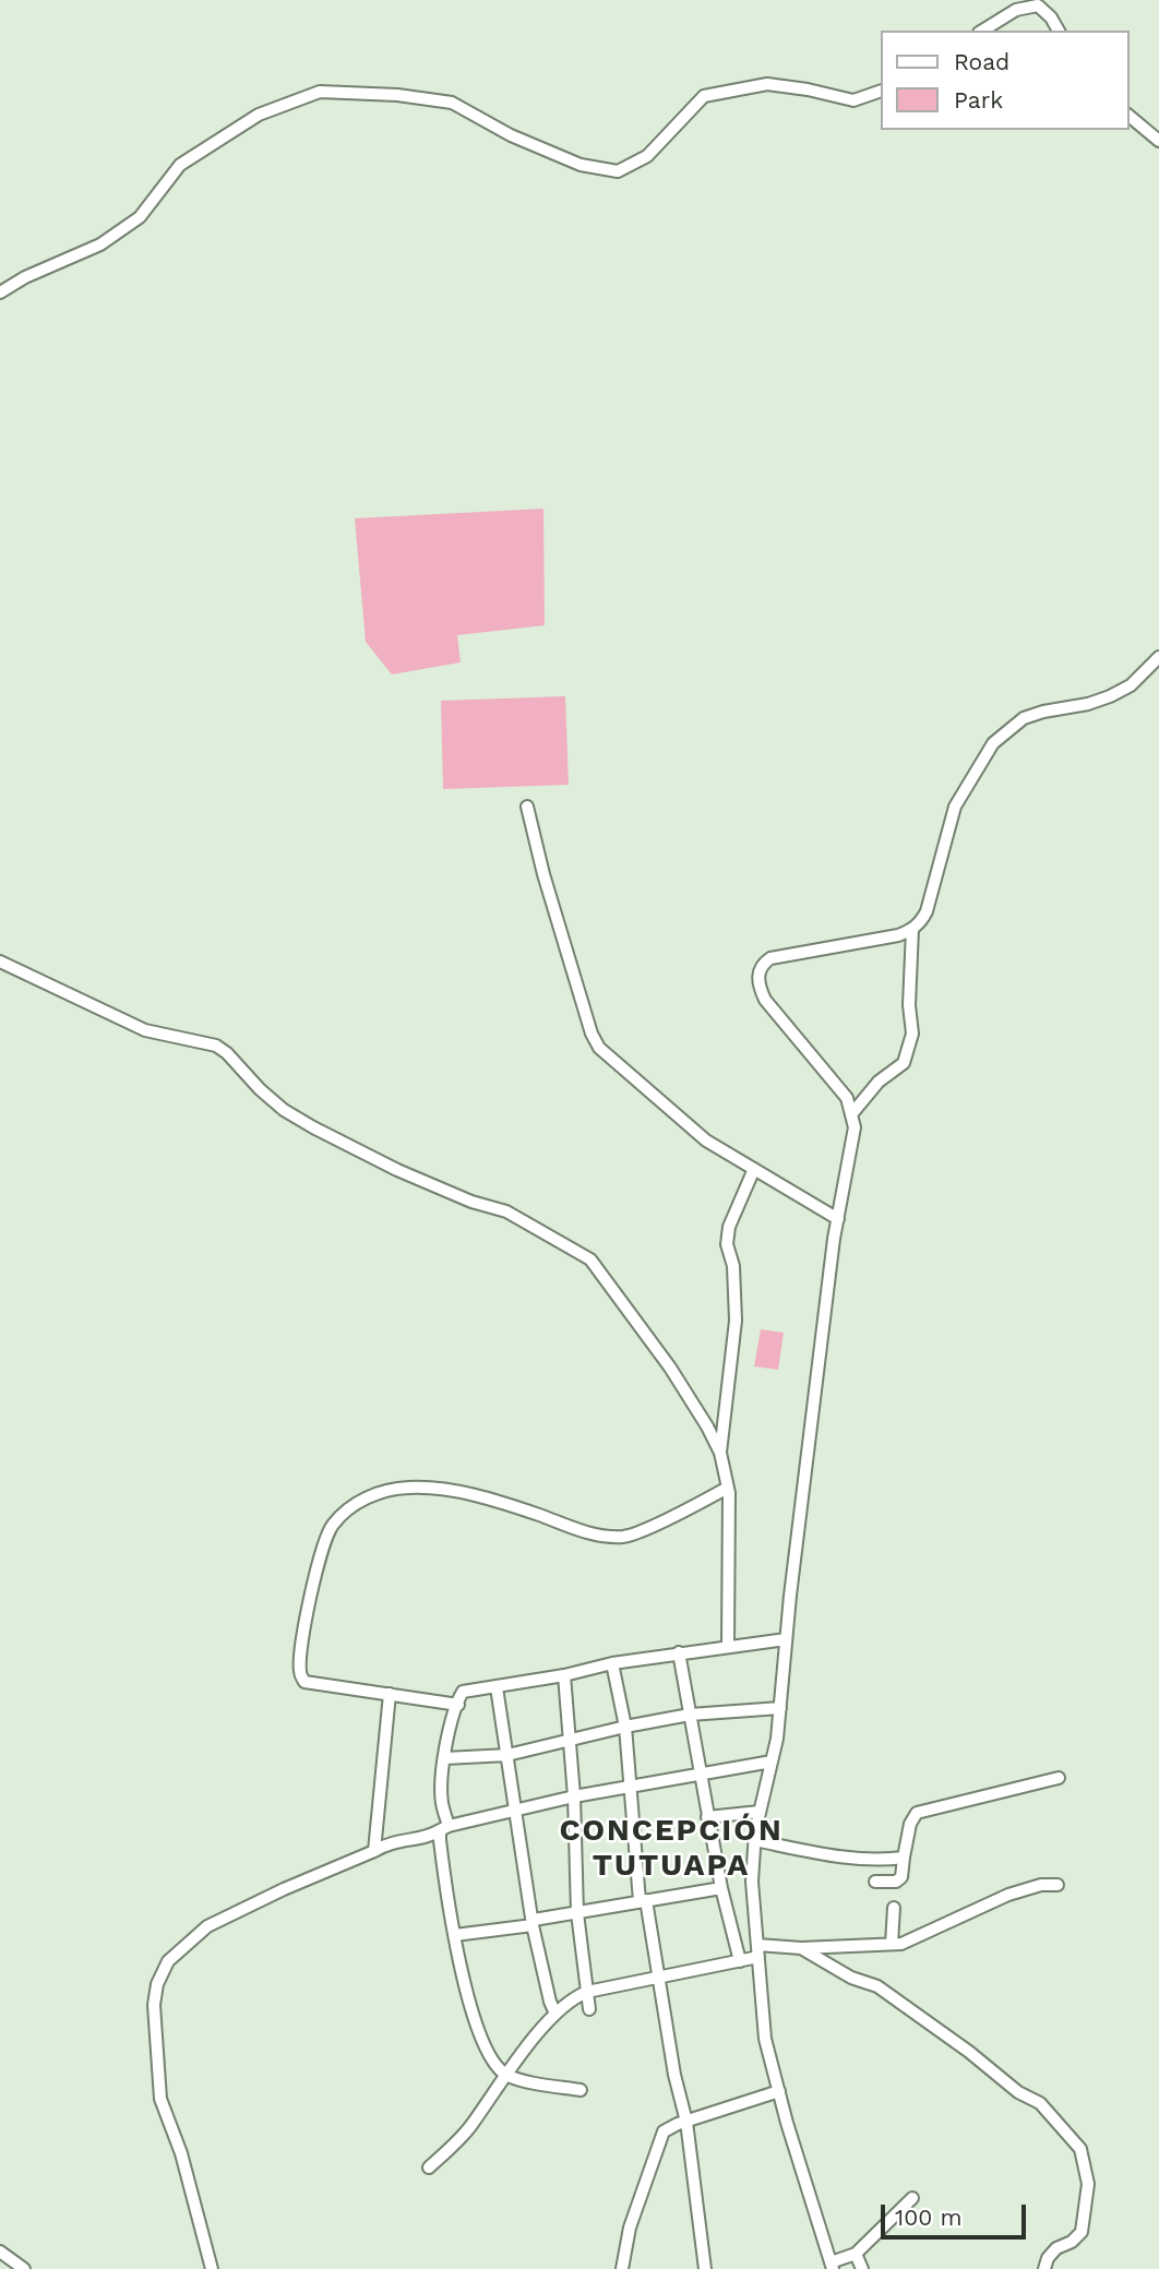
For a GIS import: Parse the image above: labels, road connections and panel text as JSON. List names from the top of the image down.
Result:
{
  "districts": ["CONCEPCIÓN TUTUAPA"],
  "legend": ["Road", "Park"],
  "scale_bar": "100 m"
}
